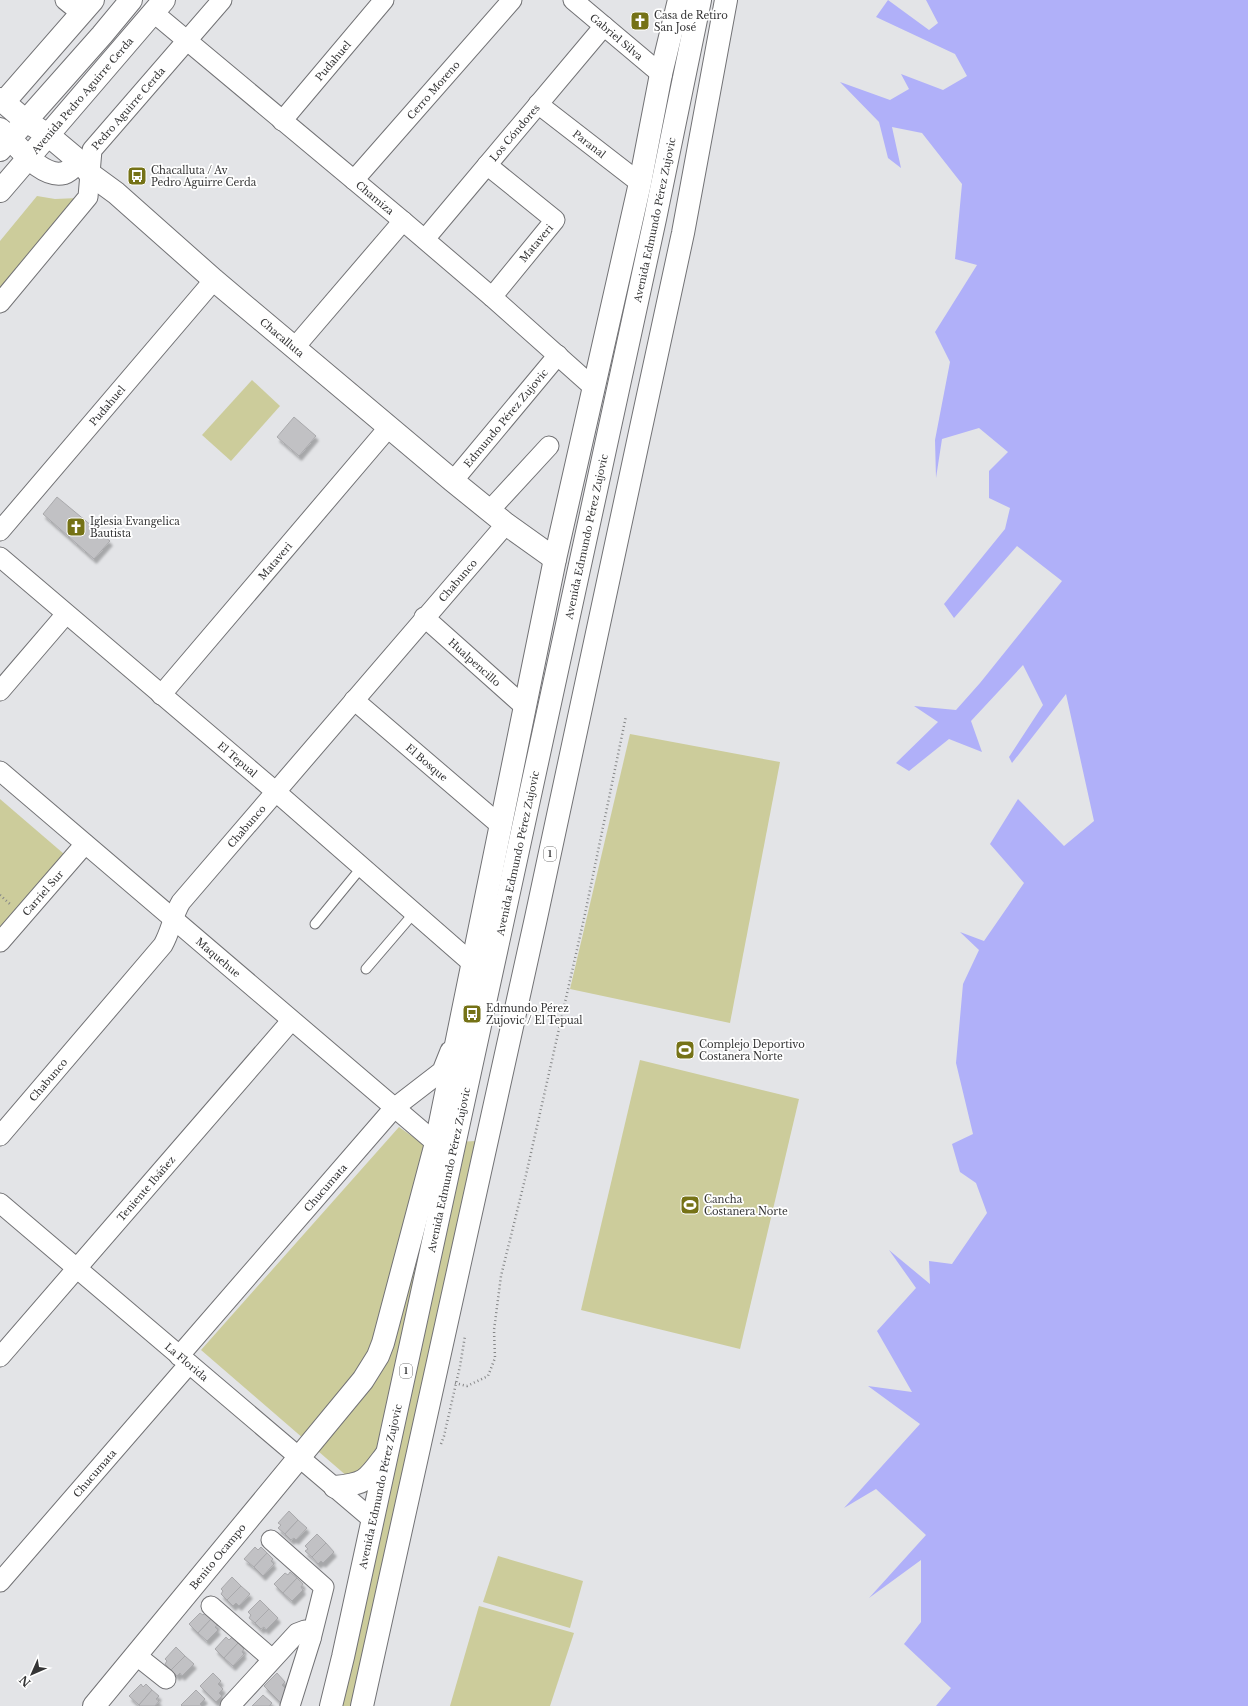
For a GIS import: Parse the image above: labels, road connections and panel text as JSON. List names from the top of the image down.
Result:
{
  "streets": {
    "main road": [
      "Avenida Pedro Aguirre Cerda",
      "Avenida Edmundo Pérez Zujovic",
      "Chacalluta",
      "1",
      "Benito Ocampo"
    ],
    "street": [
      "Gabriel Silva",
      "Pudahuel",
      "Cerro Moreno",
      "Pedro Aguirre Cerda",
      "Los Cóndores",
      "Paranal",
      "Chamiza",
      "Mataveri",
      "Edmundo Pérez Zujovic",
      "Chabunco",
      "Hualpencillo",
      "El Tepual",
      "El Bosque",
      "Carriel Sur",
      "Maquehue",
      "Chucumata",
      "Teniente Ibáñez",
      "La Florida"
    ]
  },
  "crossings": [
    ["Gabriel Silva", "Los Cóndores"],
    ["Gabriel Silva", "Avenida Edmundo Pérez Zujovic"],
    ["Pudahuel", "Chamiza"],
    ["Pudahuel", "Chacalluta"],
    ["Cerro Moreno", "Chamiza"],
    ["Avenida Pedro Aguirre Cerda", "Chamiza"],
    ["Avenida Pedro Aguirre Cerda", "Chacalluta"],
    ["Pedro Aguirre Cerda", "Chamiza"],
    ["Pedro Aguirre Cerda", "Chacalluta"],
    ["Los Cóndores", "Paranal"],
    ["Los Cóndores", "Chamiza"],
    ["Los Cóndores", "Mataveri"],
    ["Paranal", "Avenida Edmundo Pérez Zujovic"],
    ["Chamiza", "Avenida Edmundo Pérez Zujovic"],
    ["Chamiza", "Mataveri"],
    ["Chamiza", "Edmundo Pérez Zujovic"],
    ["Avenida Edmundo Pérez Zujovic", "Chacalluta"],
    ["Avenida Edmundo Pérez Zujovic", "Hualpencillo"],
    ["Avenida Edmundo Pérez Zujovic", "El Tepual"],
    ["Avenida Edmundo Pérez Zujovic", "El Bosque"],
    ["Avenida Edmundo Pérez Zujovic", "Maquehue"],
    ["Avenida Edmundo Pérez Zujovic", "Chucumata"],
    ["Avenida Edmundo Pérez Zujovic", "La Florida"],
    ["Avenida Edmundo Pérez Zujovic", "Benito Ocampo"],
    ["Mataveri", "Chacalluta"],
    ["Mataveri", "El Tepual"],
    ["Chacalluta", "Edmundo Pérez Zujovic"],
    ["Chacalluta", "Chabunco"],
    ["Chabunco", "Hualpencillo"],
    ["Chabunco", "El Tepual"],
    ["Chabunco", "El Bosque"],
    ["Chabunco", "Maquehue"],
    ["Carriel Sur", "Maquehue"],
    ["Maquehue", "Chucumata"],
    ["Maquehue", "Teniente Ibáñez"],
    ["Chucumata", "La Florida"],
    ["Teniente Ibáñez", "La Florida"],
    ["La Florida", "Benito Ocampo"]
  ],
  "places": {
    "church": ["Casa de Retiro San José", "Iglesia Evangelica Bautista"],
    "bus stop": ["Chacalluta / Av Pedro Aguirre Cerda", "Edmundo Pérez Zujovic / El Tepual"],
    "sports": ["Complejo Deportivo Costanera Norte", "Cancha Costanera Norte"]
  },
  "north": "bottom left"
}
